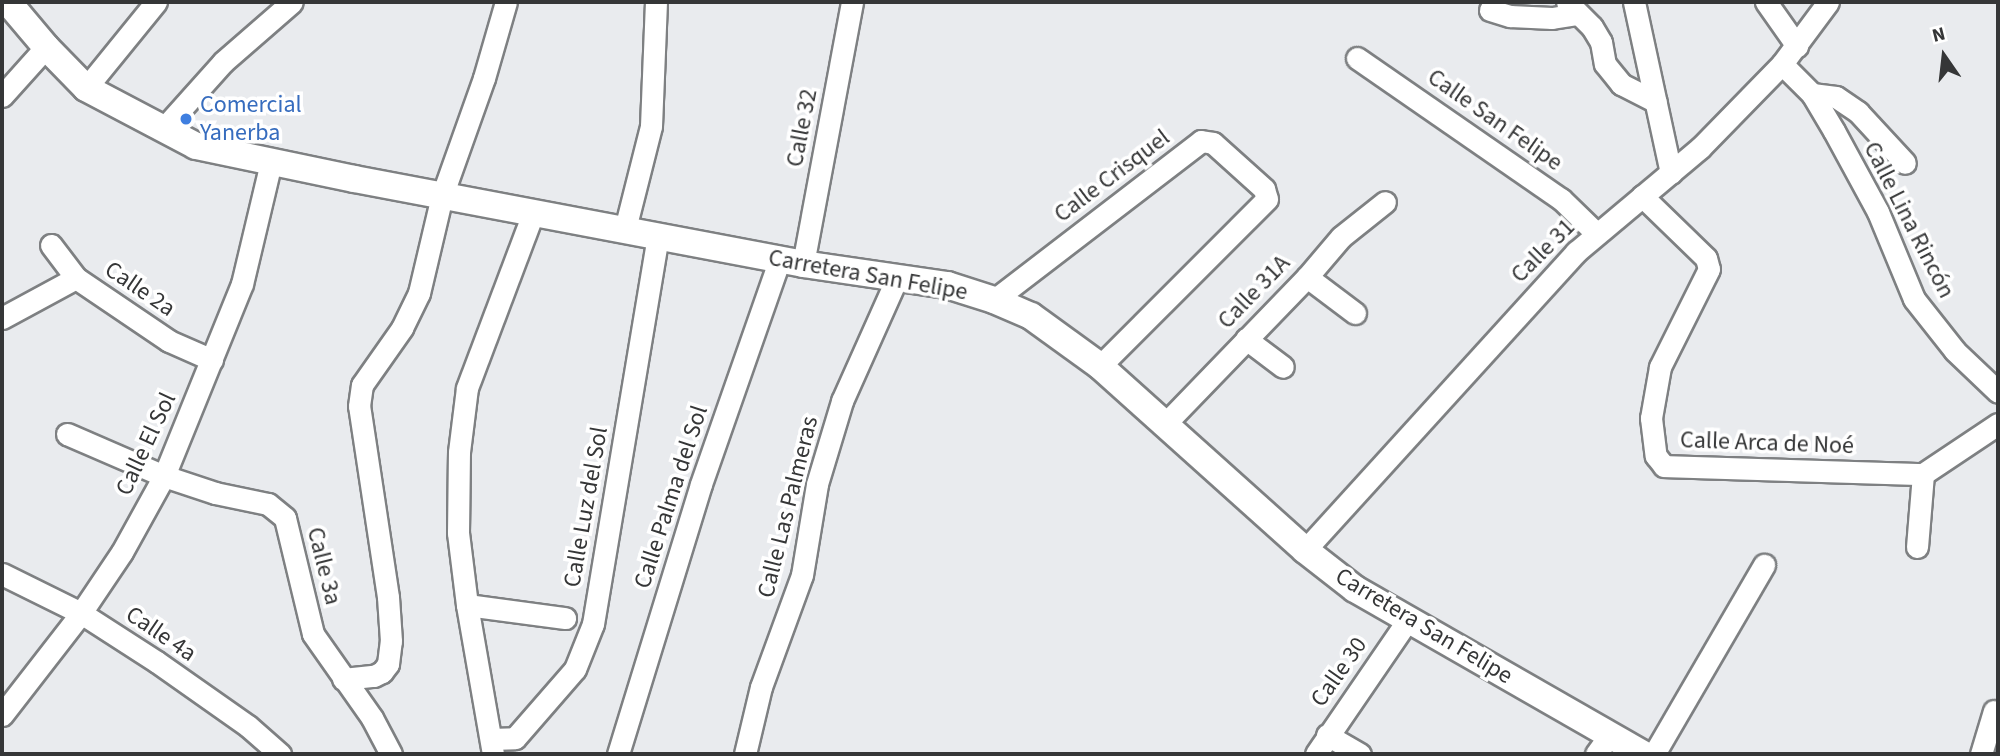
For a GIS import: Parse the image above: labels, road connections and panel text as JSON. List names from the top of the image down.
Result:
{
  "streets": {
    "main road": ["Carretera San Felipe"],
    "street": [
      "Calle San Felipe",
      "Calle 32",
      "Calle Crisquel",
      "Calle Lina Rincón",
      "Calle 31",
      "Calle 2a",
      "Calle 31A",
      "Calle Arca de Noé",
      "Calle El Sol",
      "Calle Palma del Sol",
      "Calle Luz del Sol",
      "Calle Las Palmeras",
      "Calle 3a",
      "Calle 4a",
      "Calle 30"
    ]
  },
  "crossings": [
    ["Calle San Felipe", "Calle 31"],
    ["Calle 32", "Carretera San Felipe"],
    ["Calle 32", "Calle Palma del Sol"],
    ["Calle Crisquel", "Carretera San Felipe"],
    ["Calle Lina Rincón", "Calle 31"],
    ["Calle 31", "Carretera San Felipe"],
    ["Calle 31", "Calle Arca de Noé"],
    ["Carretera San Felipe", "Calle 31A"],
    ["Carretera San Felipe", "Calle El Sol"],
    ["Carretera San Felipe", "Calle Palma del Sol"],
    ["Carretera San Felipe", "Calle Luz del Sol"],
    ["Carretera San Felipe", "Calle Las Palmeras"],
    ["Carretera San Felipe", "Calle 30"],
    ["Calle 2a", "Calle El Sol"],
    ["Calle El Sol", "Calle 3a"],
    ["Calle El Sol", "Calle 4a"]
  ],
  "places": ["Comercial Yanerba"],
  "north": "top"
}
